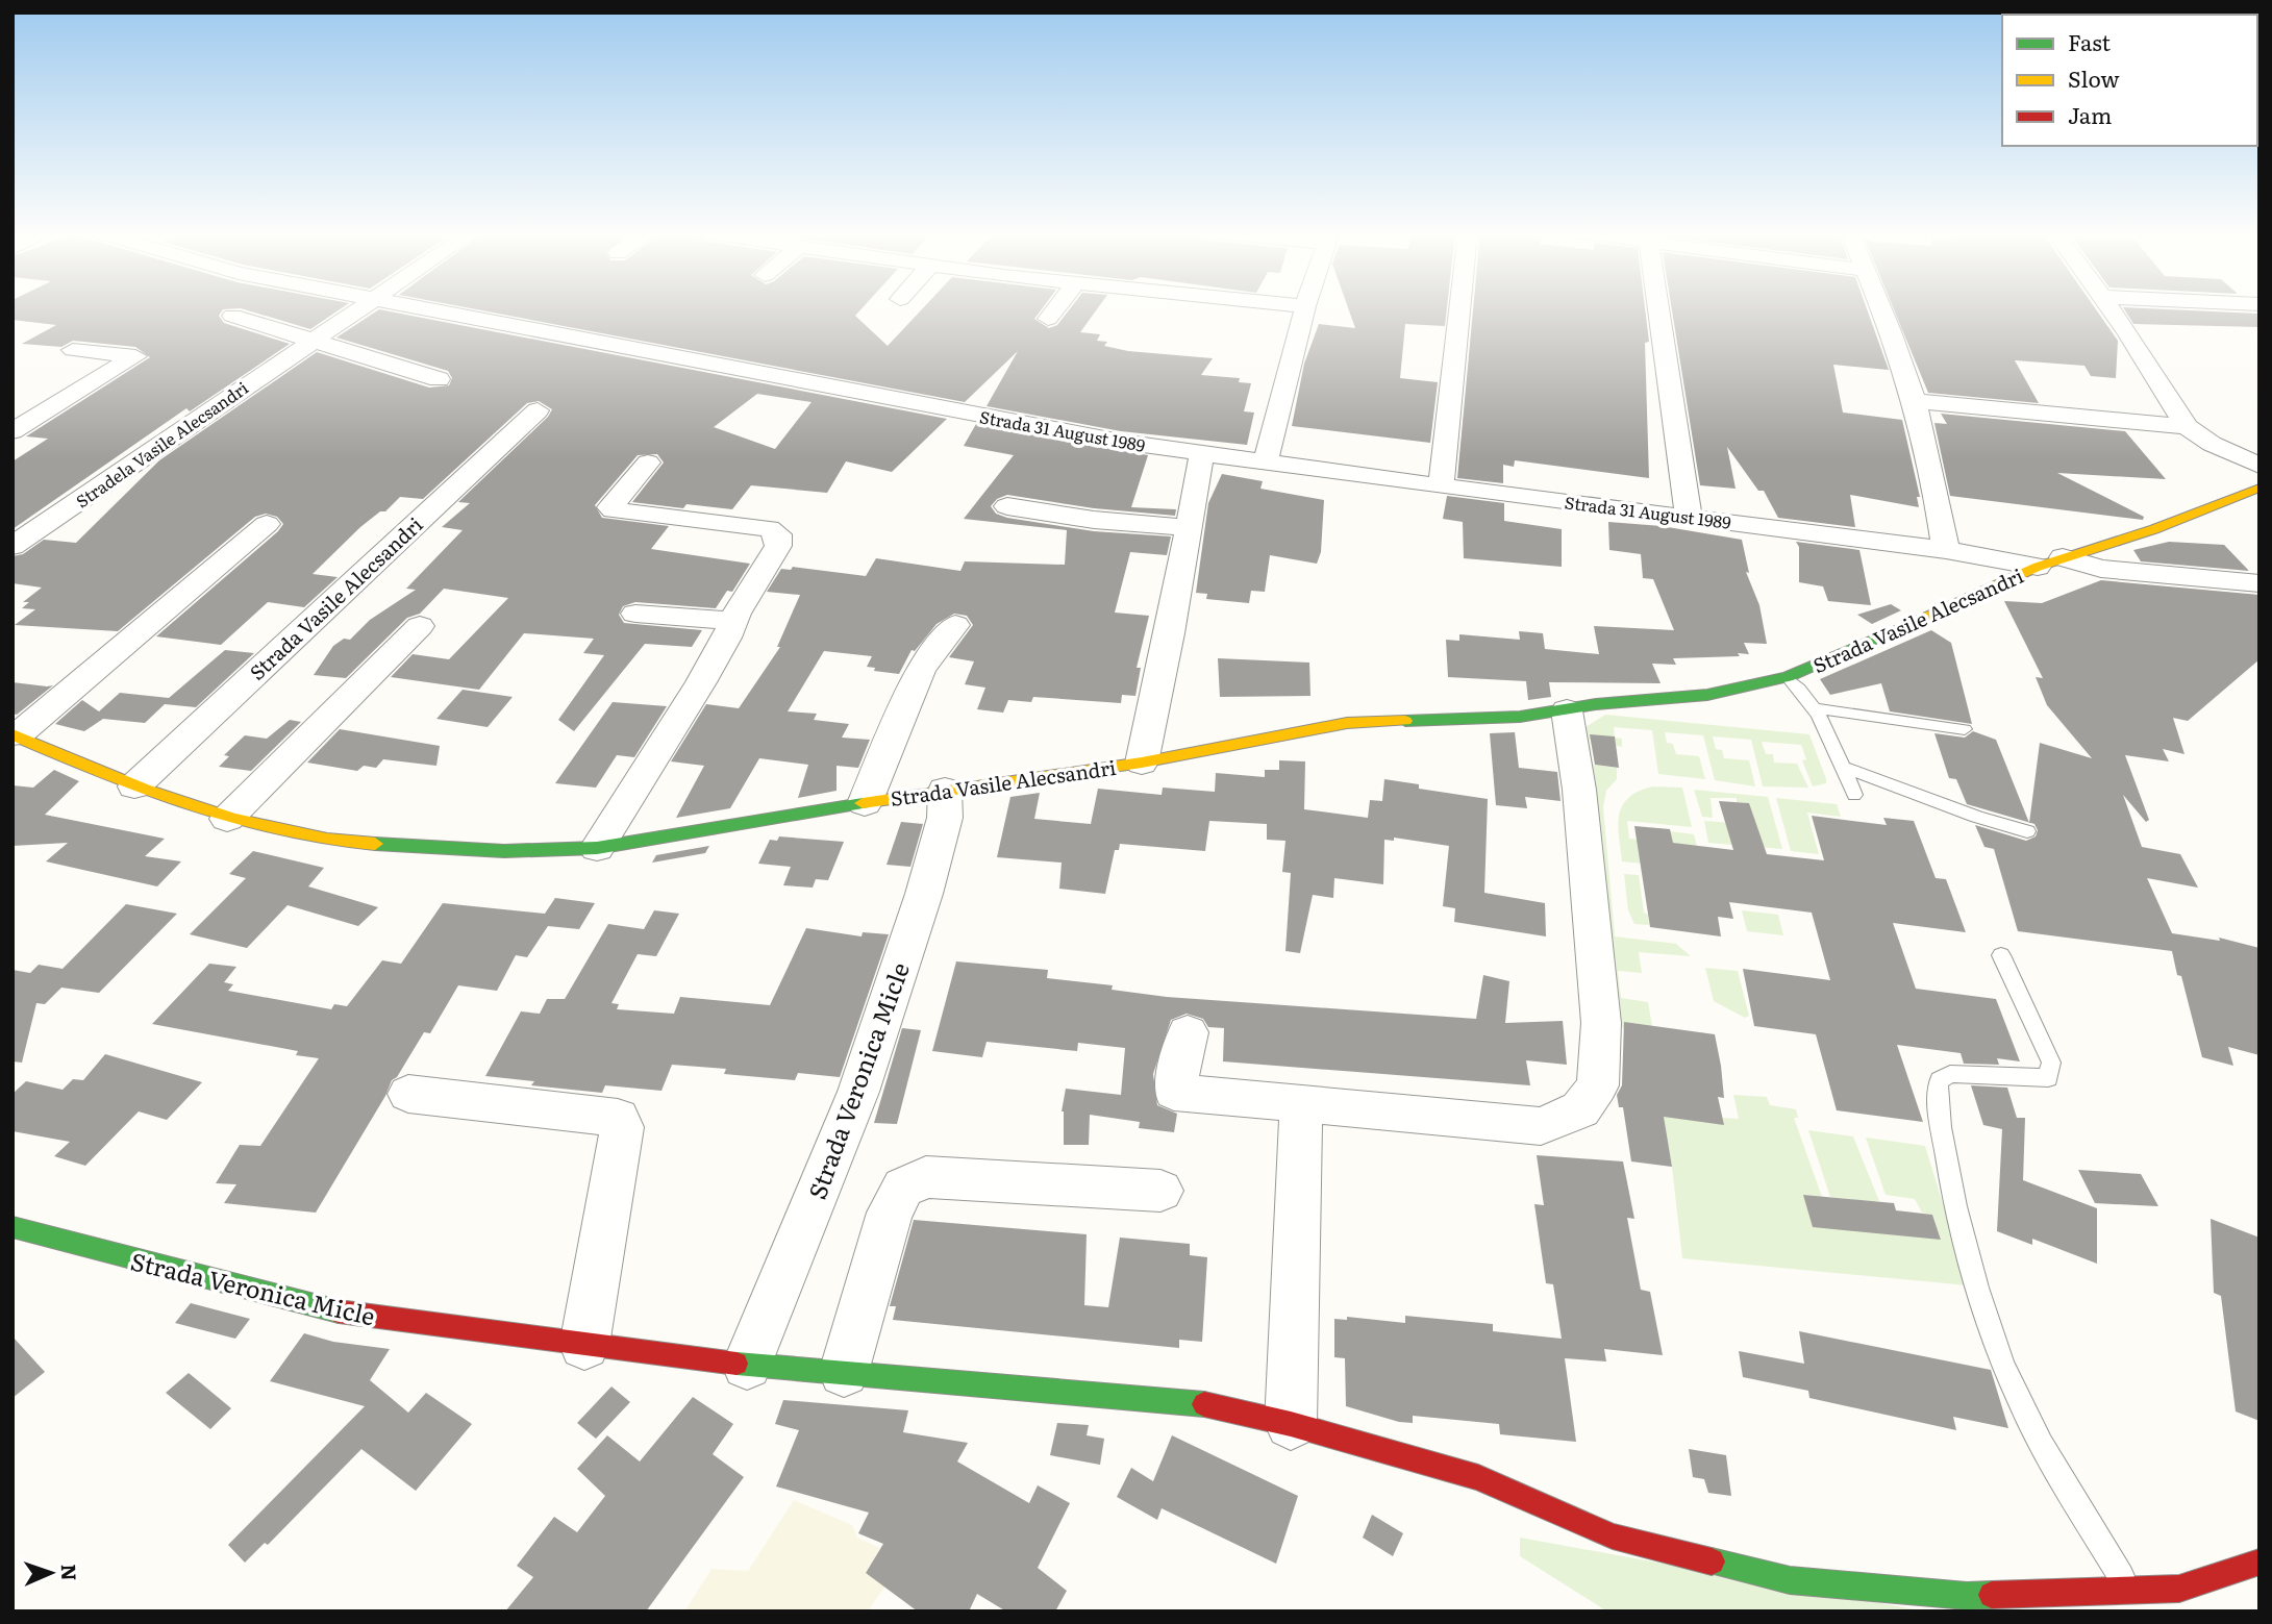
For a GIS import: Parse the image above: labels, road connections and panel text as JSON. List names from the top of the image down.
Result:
{
  "streets": {
    "street": [
      "Strada 31 August 1989",
      "Stradela Vasile Alecsandri",
      "Strada Vasile Alecsandri",
      "Strada Veronica Micle"
    ]
  },
  "crossings": [
    ["Strada 31 August 1989", "Strada Vasile Alecsandri"],
    ["Strada Vasile Alecsandri", "Strada Veronica Micle"]
  ],
  "legend": ["Fast", "Slow", "Jam"],
  "north": "right"
}
